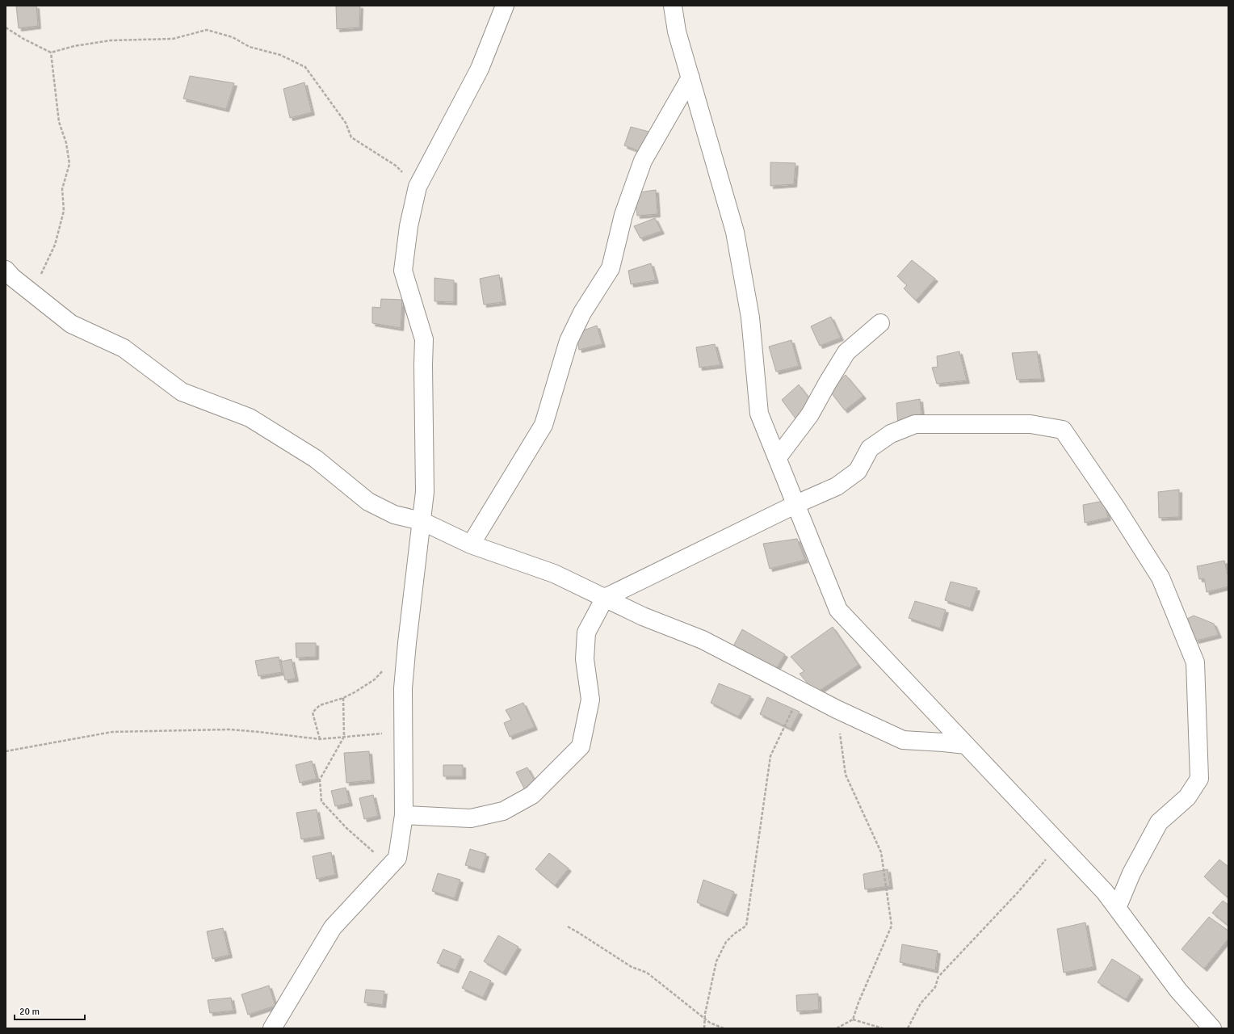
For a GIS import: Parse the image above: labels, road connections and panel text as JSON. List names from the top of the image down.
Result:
{
  "scale_bar": "20 m"
}
